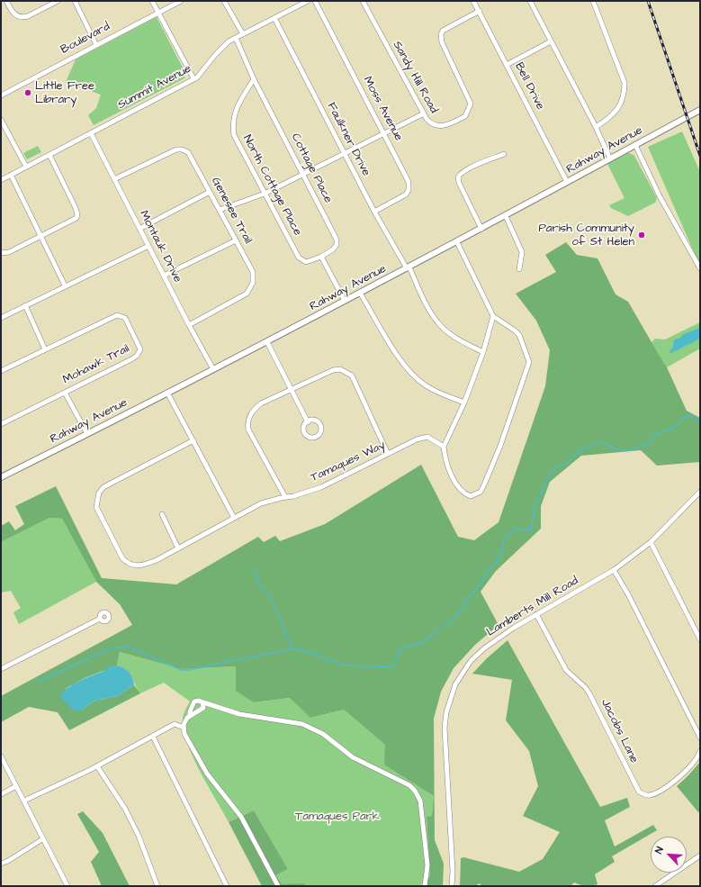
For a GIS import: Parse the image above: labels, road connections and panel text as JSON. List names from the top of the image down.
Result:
{
  "streets": {
    "street": [
      "Boulevard",
      "Sandy Hill Road",
      "Bell Drive",
      "Summit Avenue",
      "Moss Avenue",
      "Faulkner Drive",
      "Rahway Avenue",
      "Cottage Place",
      "North Cottage Place",
      "Genesee Trail",
      "Montauk Drive",
      "Mohawk Trail",
      "Tamaques Way",
      "Lamberts Mill Road",
      "Jacobs Lane"
    ]
  },
  "crossings": [
    ["Sandy Hill Road", "Bell Drive"],
    ["Bell Drive", "Rahway Avenue"],
    ["Summit Avenue", "Faulkner Drive"],
    ["Summit Avenue", "Cottage Place"],
    ["Summit Avenue", "Montauk Drive"],
    ["Moss Avenue", "Faulkner Drive"],
    ["Faulkner Drive", "Rahway Avenue"],
    ["Rahway Avenue", "Montauk Drive"],
    ["Cottage Place", "North Cottage Place"],
    ["Genesee Trail", "Montauk Drive"],
    ["Lamberts Mill Road", "Jacobs Lane"]
  ],
  "parks": ["Tamaques Park"],
  "places": ["Little Free Library", "Parish Community of St Helen"],
  "north": "top left"
}
